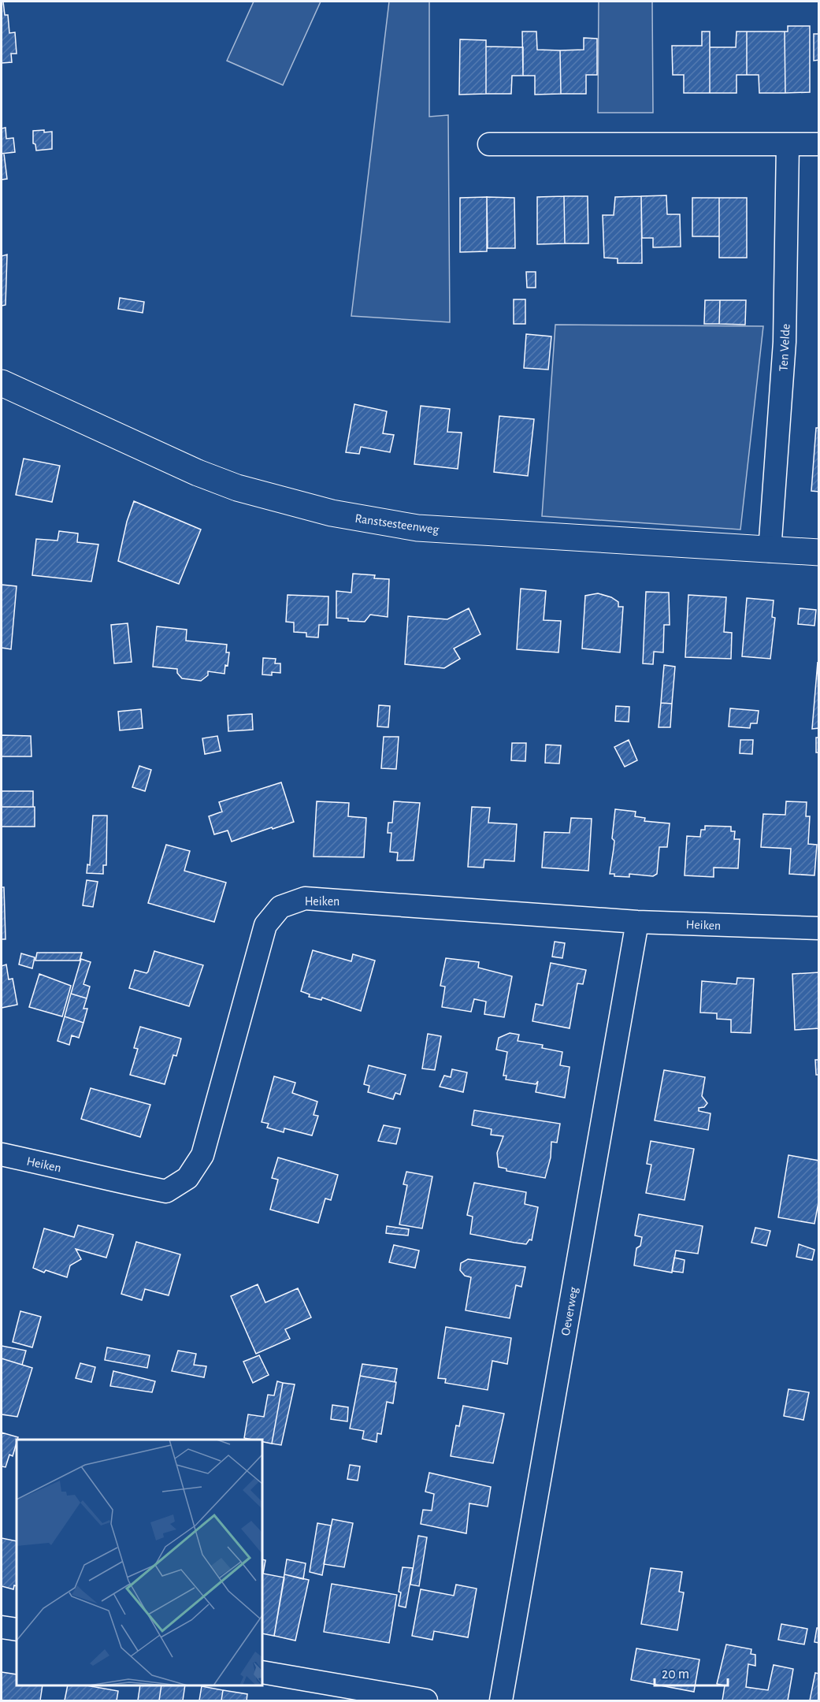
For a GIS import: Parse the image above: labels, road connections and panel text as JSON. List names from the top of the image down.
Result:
{
  "streets": {
    "street": [
      "Ten Velde",
      "Ranstsesteenweg",
      "Heiken",
      "Oeverweg"
    ]
  },
  "crossings": [
    ["Ten Velde", "Ranstsesteenweg"],
    ["Heiken", "Oeverweg"]
  ],
  "scale_bar": "20 m"
}
